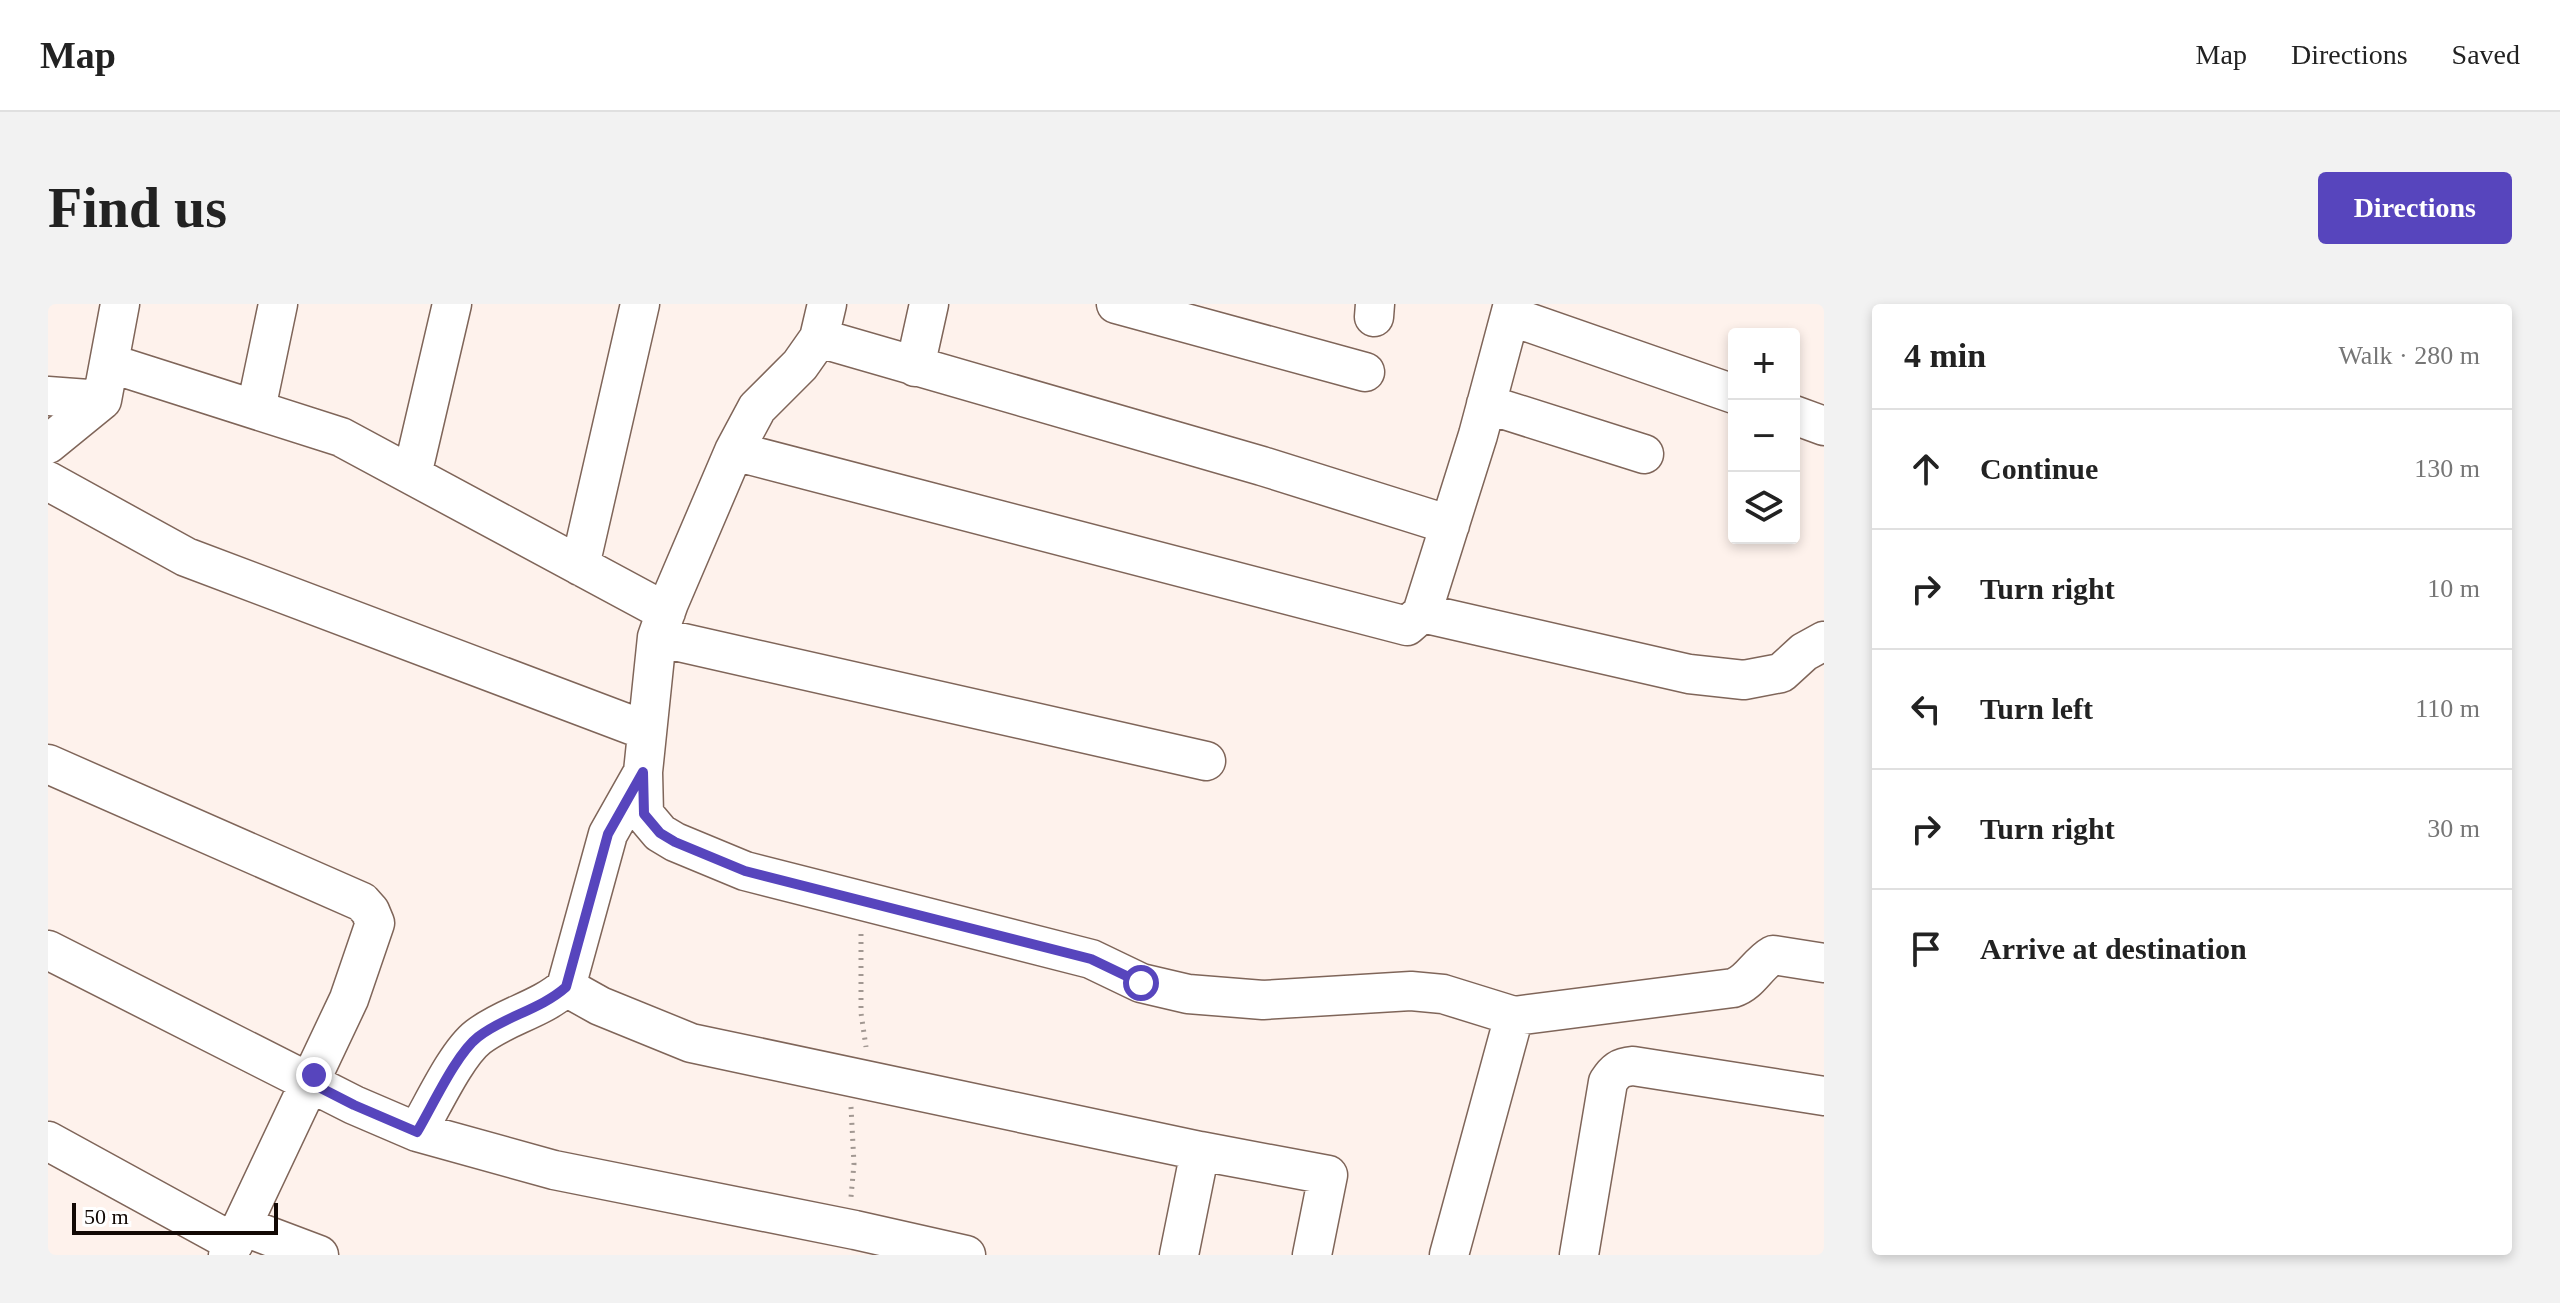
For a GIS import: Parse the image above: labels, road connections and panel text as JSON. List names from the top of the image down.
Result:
{
  "scale_bar": "50 m",
  "page": {
    "header": "Map",
    "nav": ["Map", "Directions", "Saved"],
    "buttons": "Directions",
    "title": "Find us",
    "heading": ["4 min", "Walk · 280 m"],
    "map_buttons": ["+", "−"],
    "list": [
      ["Continue", "130 m"],
      ["Turn right", "10 m"],
      ["Turn left", "110 m"],
      ["Turn right", "30 m"],
      "Arrive at destination"
    ],
    "scale": "50 m"
  }
}
